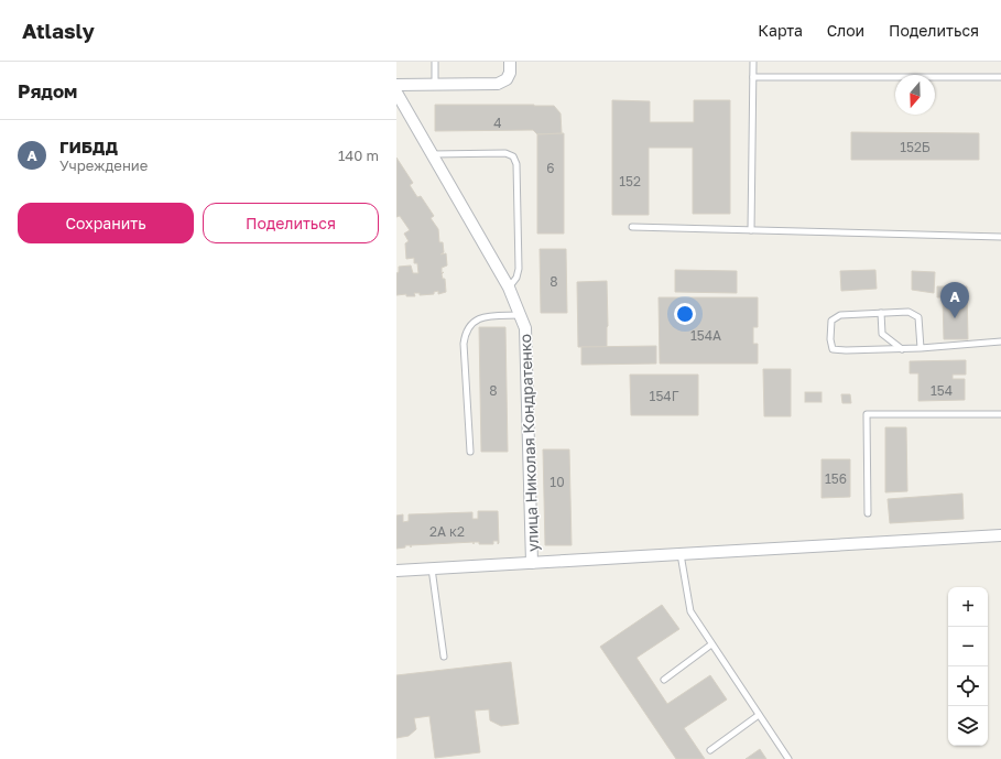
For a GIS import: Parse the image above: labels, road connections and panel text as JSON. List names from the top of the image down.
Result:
{
  "streets": {
    "street": ["улица Николая Кондратенко"]
  },
  "house_numbers": [
    "4",
    "152Б",
    "6",
    "152",
    "8",
    "154А",
    "8",
    "154",
    "154Г",
    "156",
    "10",
    "2А к2"
  ],
  "north": "bottom",
  "page": {
    "header": "Atlasly",
    "nav": ["Карта", "Слои", "Поделиться"],
    "heading": "Рядом",
    "list": [
      {
        "mark": "A",
        "name": "ГИБДД",
        "note": "Учреждение",
        "value": "140 m"
      }
    ],
    "buttons": ["Сохранить", "Поделиться"],
    "pins": "A",
    "map_buttons": ["+", "−"]
  }
}
